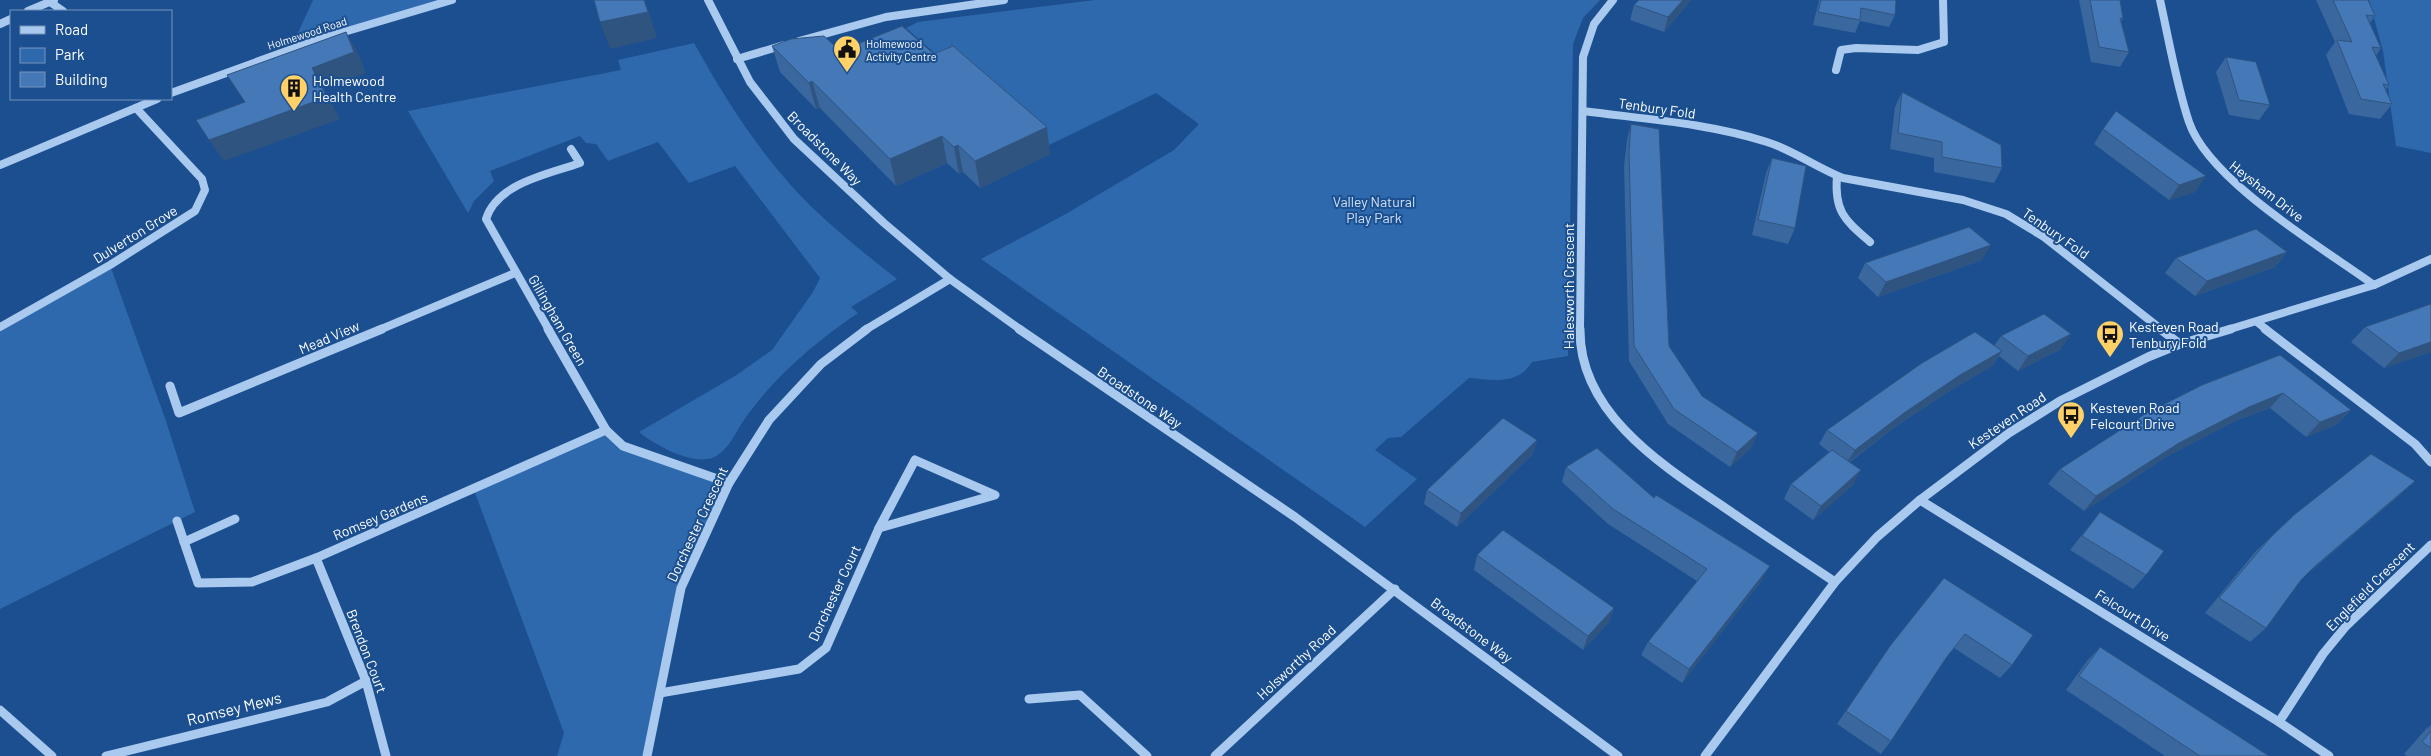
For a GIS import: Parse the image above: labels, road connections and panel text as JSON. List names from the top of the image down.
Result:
{
  "streets": {
    "street": [
      "Holmewood Road",
      "Tenbury Fold",
      "Broadstone Way",
      "Heysham Drive",
      "Dulverton Grove",
      "Halesworth Crescent",
      "Gillingham Green",
      "Mead View",
      "Kesteven Road",
      "Romsey Gardens",
      "Dorchester Crescent",
      "Englefield Crescent",
      "Dorchester Court",
      "Felcourt Drive",
      "Brendon Court",
      "Holsworthy Road",
      "Romsey Mews"
    ]
  },
  "crossings": [
    ["Tenbury Fold", "Halesworth Crescent"],
    ["Tenbury Fold", "Kesteven Road"],
    ["Broadstone Way", "Dorchester Crescent"],
    ["Broadstone Way", "Holsworthy Road"],
    ["Heysham Drive", "Kesteven Road"],
    ["Halesworth Crescent", "Kesteven Road"],
    ["Gillingham Green", "Mead View"],
    ["Gillingham Green", "Romsey Gardens"],
    ["Gillingham Green", "Dorchester Crescent"],
    ["Kesteven Road", "Felcourt Drive"],
    ["Romsey Gardens", "Brendon Court"],
    ["Dorchester Crescent", "Dorchester Court"],
    ["Englefield Crescent", "Felcourt Drive"],
    ["Brendon Court", "Romsey Mews"]
  ],
  "parks": ["Valley Natural Play Park"],
  "places": {
    "public building": ["Holmewood Activity Centre"],
    "building": ["Holmewood Health Centre"],
    "bus stop": ["Kesteven Road Tenbury Fold", "Kesteven Road Felcourt Drive"]
  },
  "legend": ["Road", "Park", "Building"]
}
